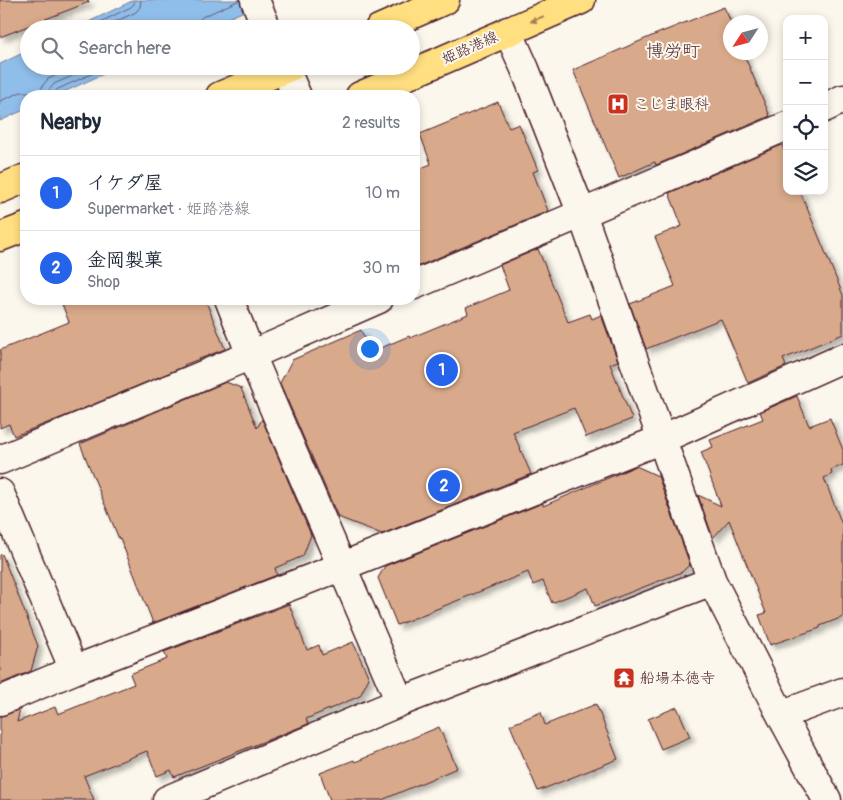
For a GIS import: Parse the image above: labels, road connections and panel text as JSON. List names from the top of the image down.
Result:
{
  "streets": {
    "main road": ["姫路港線"]
  },
  "one_way": ["姫路港線"],
  "districts": ["博労町"],
  "places": {
    "hospital": ["こじま眼科"],
    "temple": ["船場本徳寺"]
  },
  "north": "bottom left",
  "page": {
    "map_buttons": ["+", "−"],
    "search": "Search here",
    "heading": ["Nearby", "2 results"],
    "list": [
      {
        "mark": "1",
        "name": "イケダ屋",
        "note": "Supermarket · 姫路港線",
        "value": "10 m"
      },
      {
        "mark": "2",
        "name": "金岡製菓",
        "note": "Shop",
        "value": "30 m"
      }
    ],
    "pins": ["1", "2"]
  }
}
